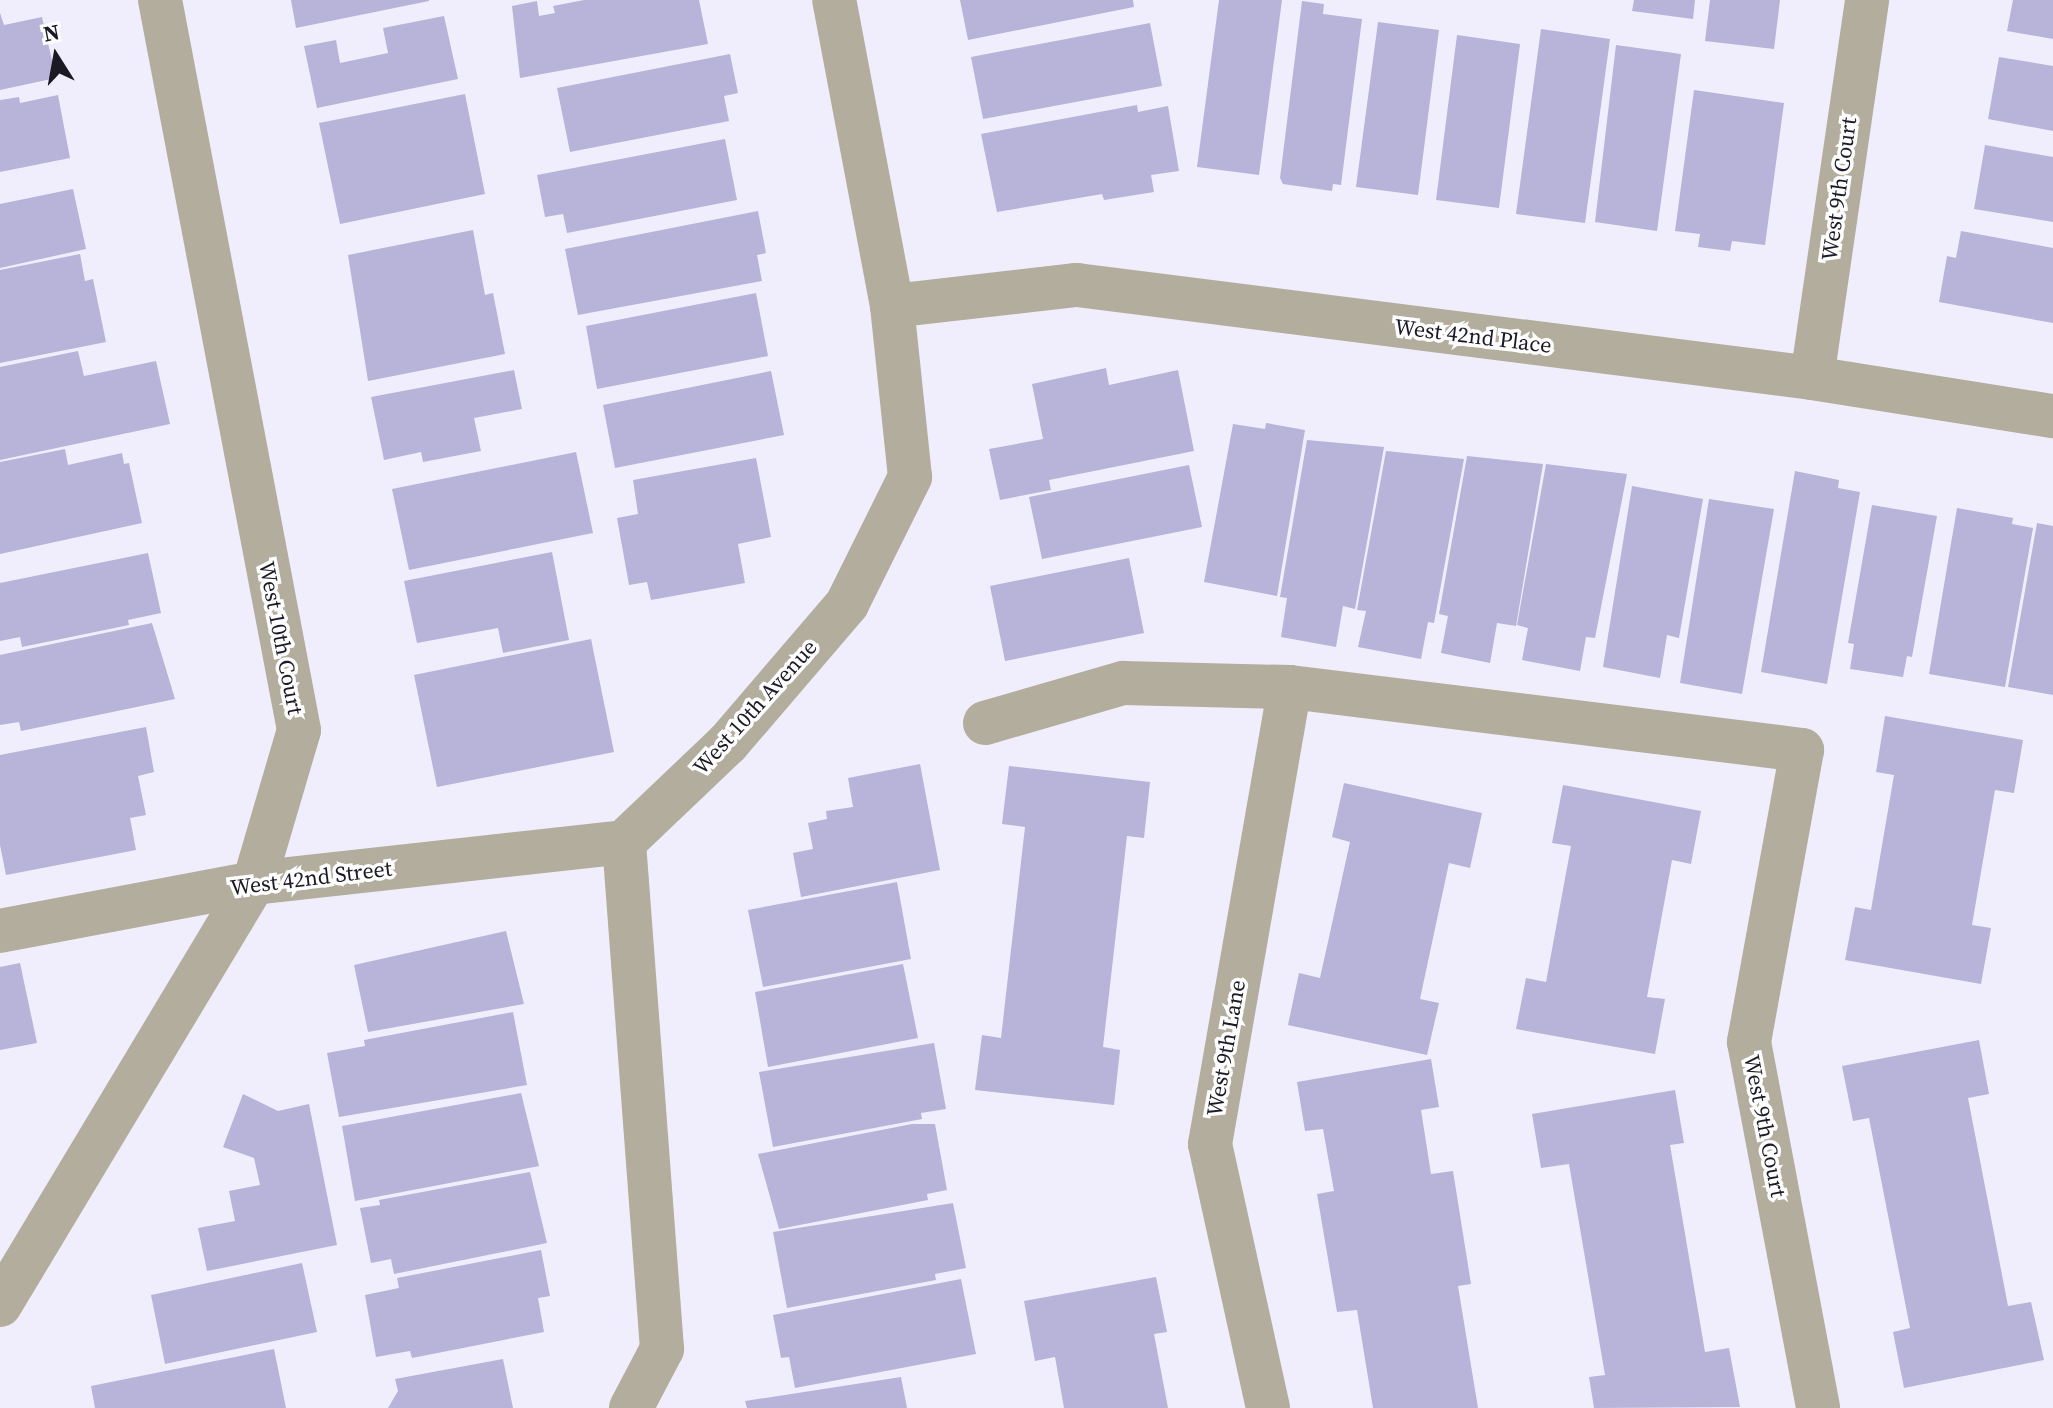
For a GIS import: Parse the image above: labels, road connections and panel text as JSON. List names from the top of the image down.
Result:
{
  "streets": {
    "street": [
      "West 9th Court",
      "West 42nd Place",
      "West 10th Court",
      "West 10th Avenue",
      "West 42nd Street",
      "West 9th Lane"
    ]
  },
  "crossings": [
    ["West 9th Court", "West 42nd Place"],
    ["West 9th Court", "West 9th Lane"],
    ["West 42nd Place", "West 10th Avenue"],
    ["West 10th Court", "West 42nd Street"],
    ["West 10th Avenue", "West 42nd Street"]
  ],
  "north": "top"
}
